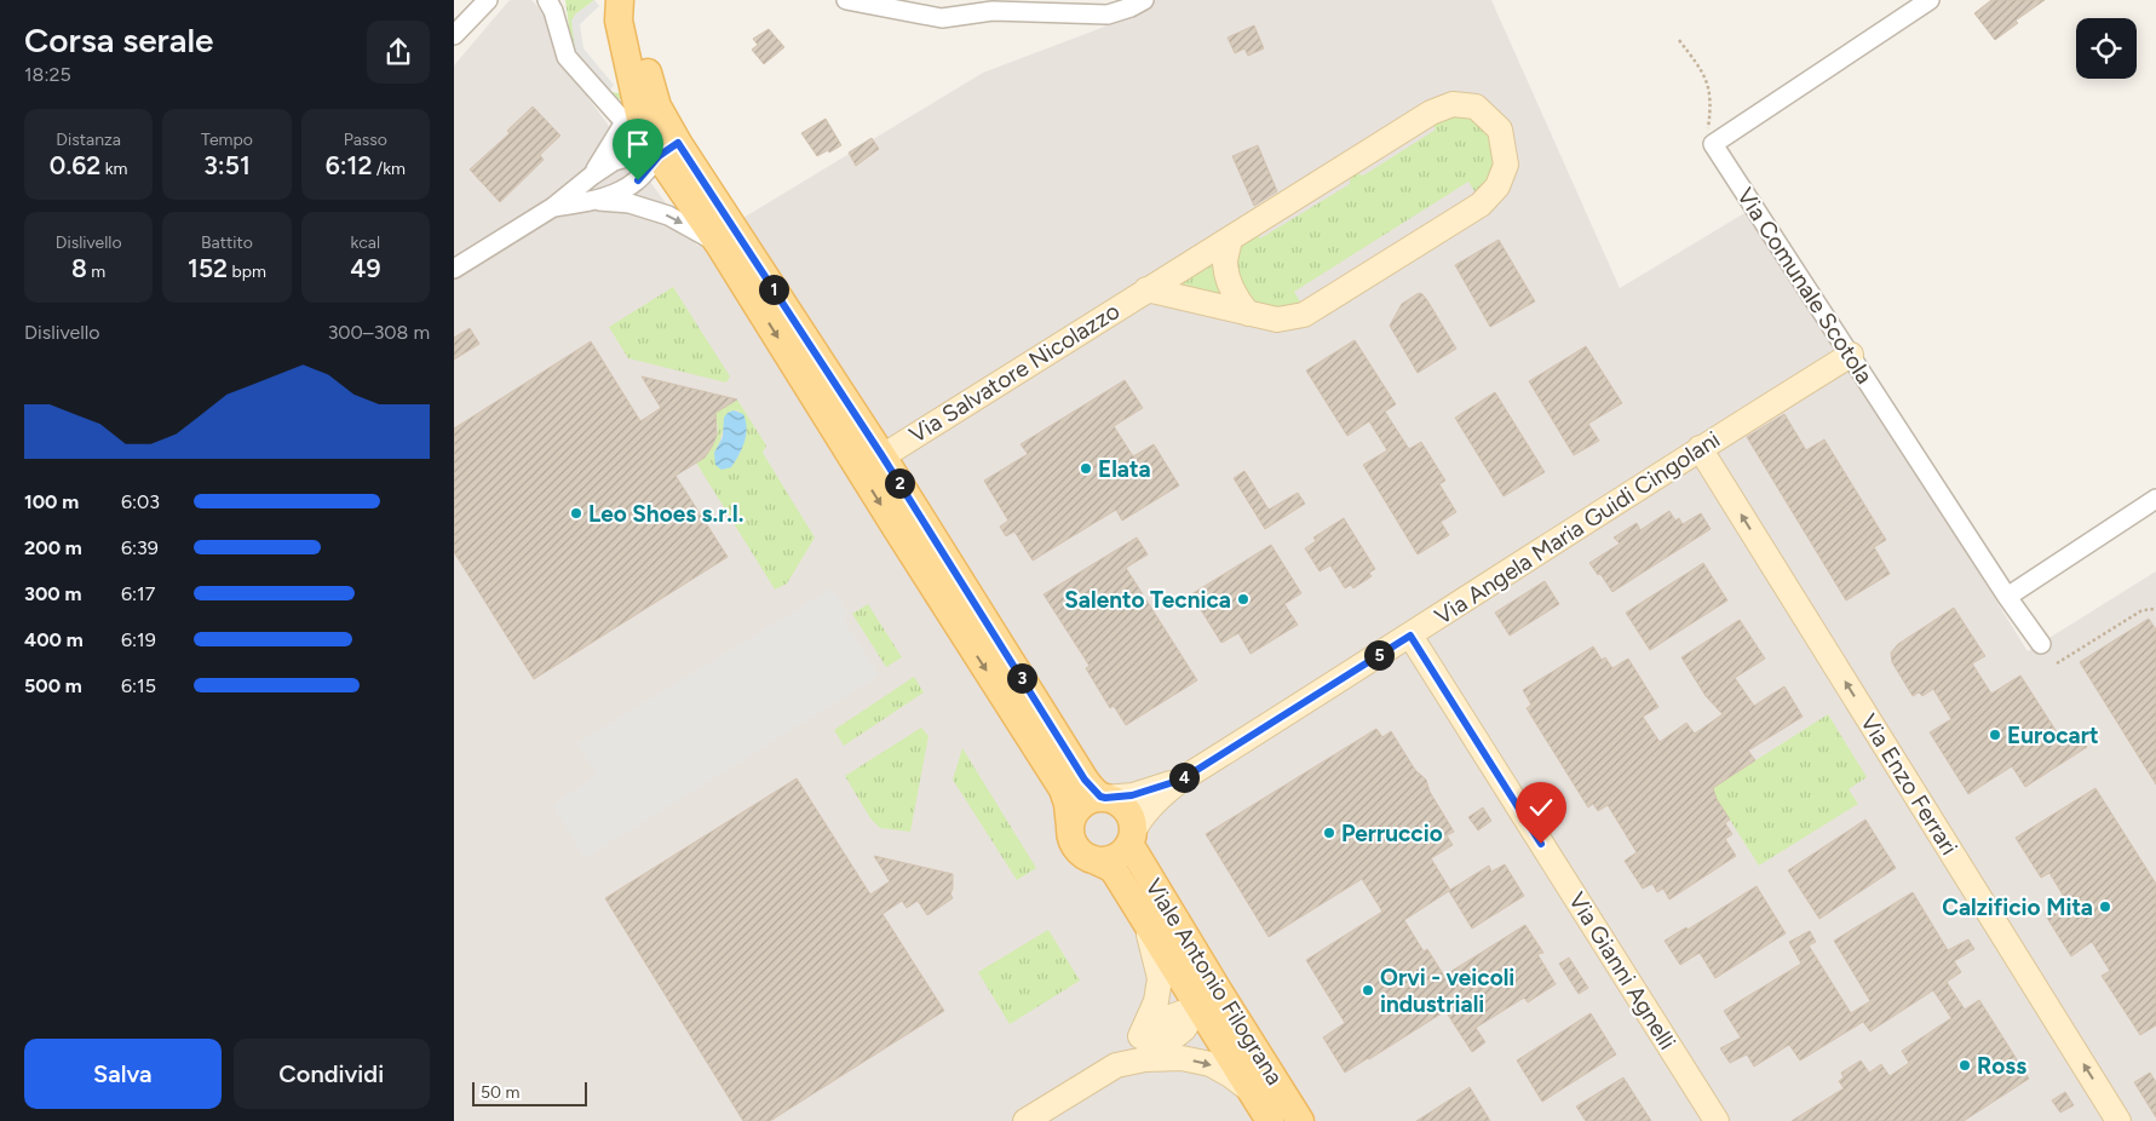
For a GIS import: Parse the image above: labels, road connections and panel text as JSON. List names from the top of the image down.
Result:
{
  "streets": {
    "main road": ["Viale Antonio Filograna"],
    "street": [
      "Via Comunale Scotola",
      "Via Salvatore Nicolazzo",
      "Via Angela Maria Guidi Cingolani",
      "Via Enzo Ferrari",
      "Via Gianni Agnelli"
    ]
  },
  "crossings": [
    ["Via Comunale Scotola", "Via Angela Maria Guidi Cingolani"],
    ["Via Angela Maria Guidi Cingolani", "Via Enzo Ferrari"],
    ["Via Angela Maria Guidi Cingolani", "Via Gianni Agnelli"]
  ],
  "one_way": ["Via Enzo Ferrari"],
  "places": [
    "Elata",
    "Leo Shoes s.r.l.",
    "Salento Tecnica",
    "Eurocart",
    "Perruccio",
    "Calzificio Mita",
    "Orvi - veicoli industriali",
    "Ross"
  ],
  "scale_bar": "50 m",
  "page": {
    "heading": ["Corsa serale", "18:25"],
    "stats": [
      ["Distanza", "0.62 km"],
      ["Tempo", "3:51"],
      ["Passo", "6:12 /km"],
      ["Dislivello", "8 m"],
      ["Battito", "152 bpm"],
      ["kcal", "49"]
    ],
    "pins": [
      "1",
      "2",
      "5",
      "3",
      "4"
    ],
    "chart": ["Dislivello", "300–308 m"],
    "list": [
      {
        "name": "100 m",
        "note": "6:03"
      },
      {
        "name": "200 m",
        "note": "6:39"
      },
      {
        "name": "300 m",
        "note": "6:17"
      },
      {
        "name": "400 m",
        "note": "6:19"
      },
      {
        "name": "500 m",
        "note": "6:15"
      }
    ],
    "buttons": ["Salva", "Condividi"],
    "scale": "50 m"
  }
}
